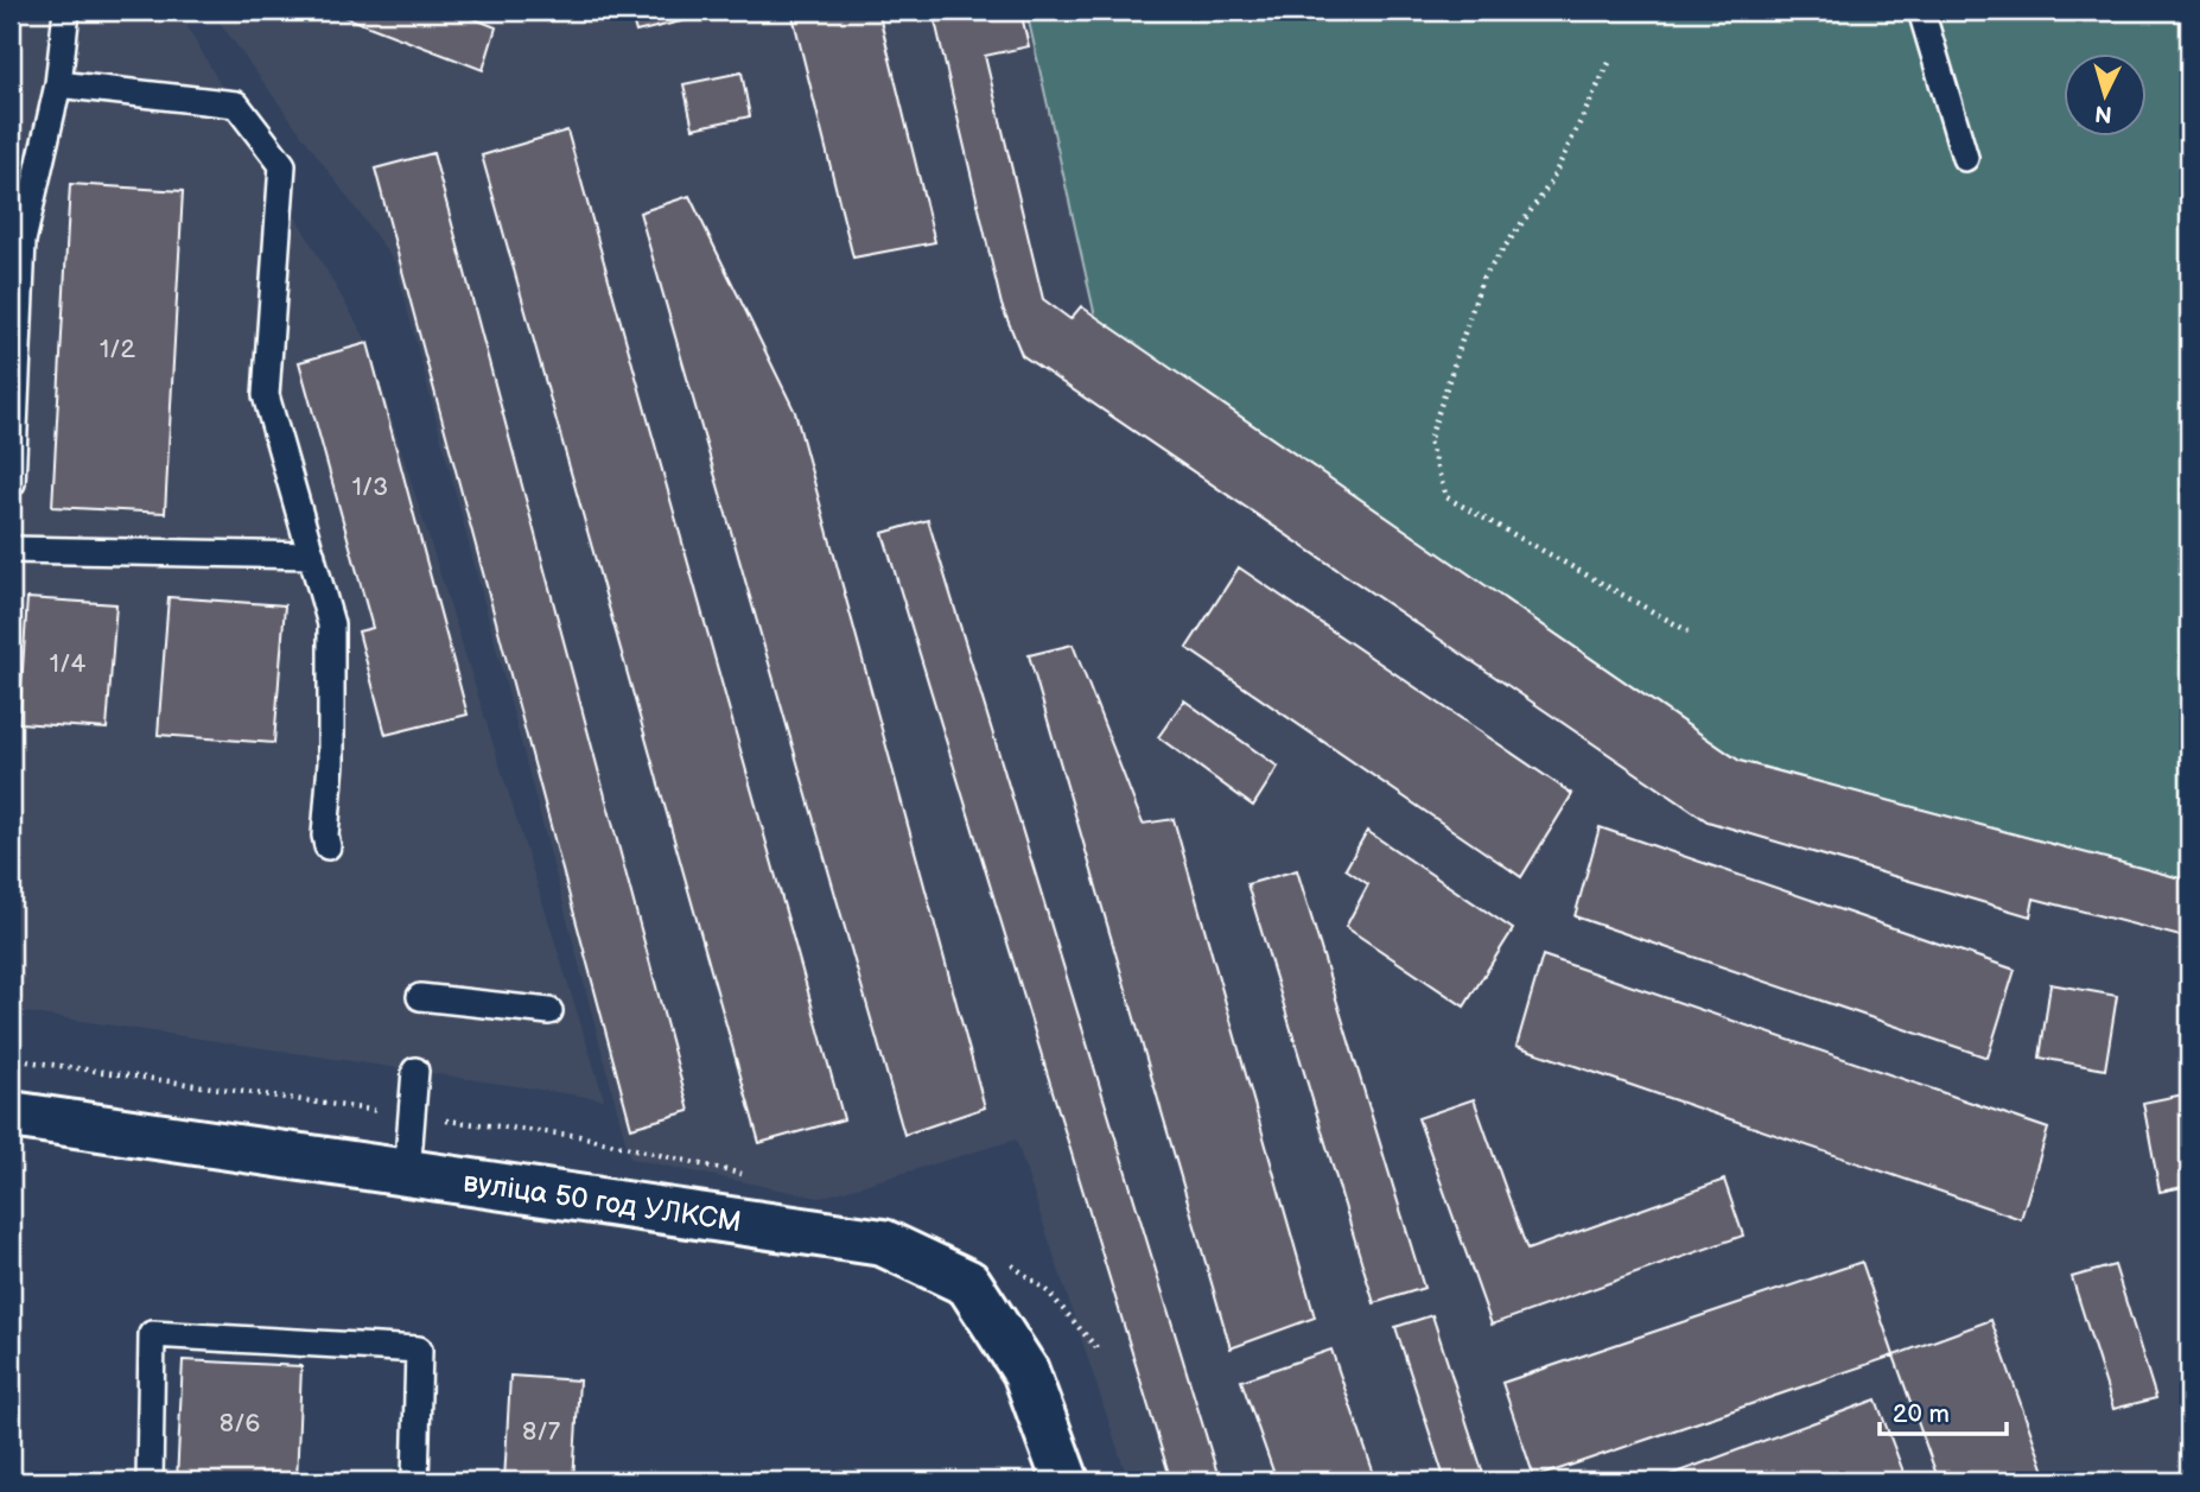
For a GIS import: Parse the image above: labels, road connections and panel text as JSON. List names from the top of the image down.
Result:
{
  "streets": {
    "main road": ["вуліца 50 год УЛКСМ"]
  },
  "house_numbers": [
    "1/2",
    "1/3",
    "1/4",
    "8/6",
    "8/7"
  ],
  "scale_bar": "20 m",
  "north": "bottom"
}
